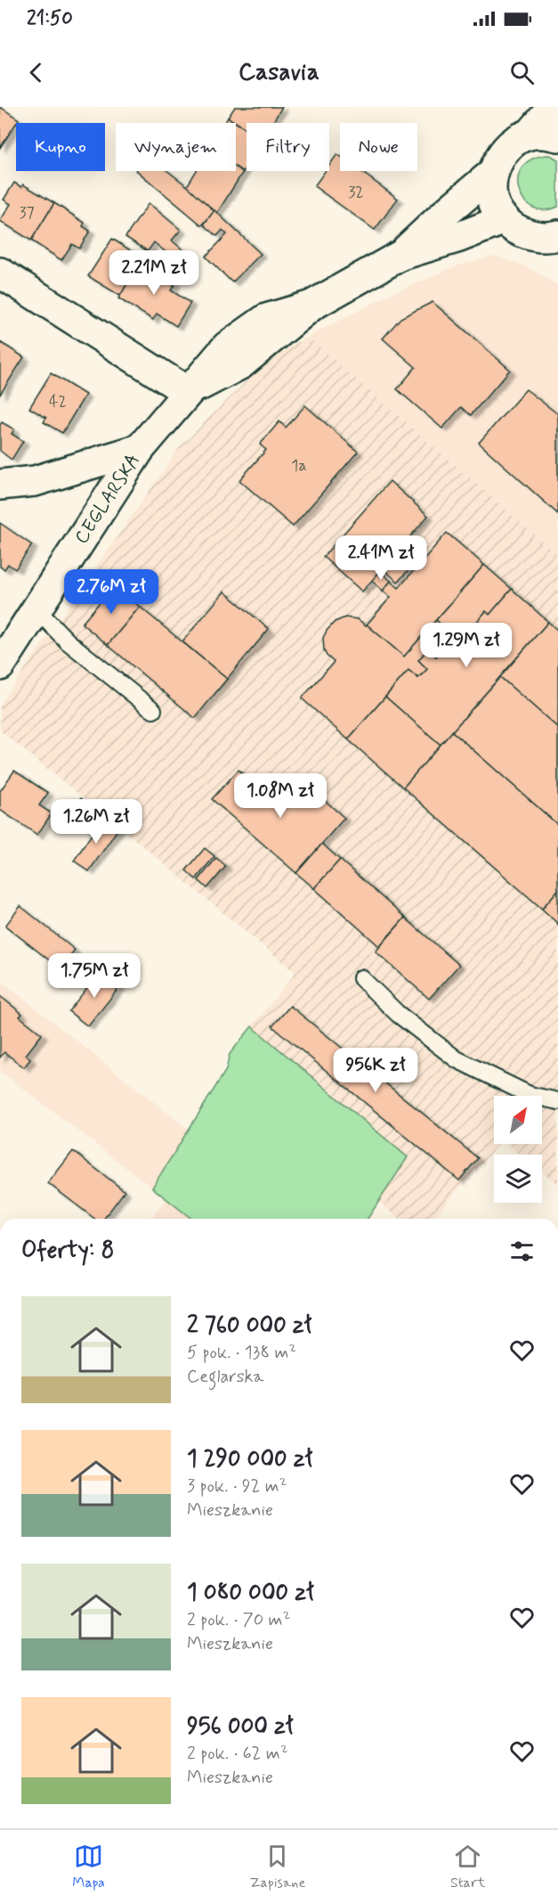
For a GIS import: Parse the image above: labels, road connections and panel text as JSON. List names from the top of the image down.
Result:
{
  "streets": {
    "street": ["CEGLARSKA"]
  },
  "house_numbers": [
    "32",
    "37",
    "42",
    "1a"
  ],
  "north": "top right",
  "page": {
    "status": "21:50",
    "header": "Casavia",
    "chip": [
      "Kupno",
      "Wynajem",
      "Filtry",
      "Nowe"
    ],
    "price": [
      "2.21M zł",
      "2.41M zł",
      "2.76M zł",
      "1.29M zł",
      "1.08M zł",
      "1.26M zł",
      "1.75M zł",
      "956K zł"
    ],
    "heading": "Oferty: 8",
    "list": [
      {
        "name": "2 760 000 zł",
        "note": "5 pok. · 138 m² · Ceglarska"
      },
      {
        "name": "1 290 000 zł",
        "note": "3 pok. · 92 m² · Mieszkanie"
      },
      {
        "name": "1 080 000 zł",
        "note": "2 pok. · 70 m² · Mieszkanie"
      },
      {
        "name": "956 000 zł",
        "note": "2 pok. · 62 m² · Mieszkanie"
      }
    ],
    "tabs": ["Mapa", "Zapisane", "Start"]
  }
}
